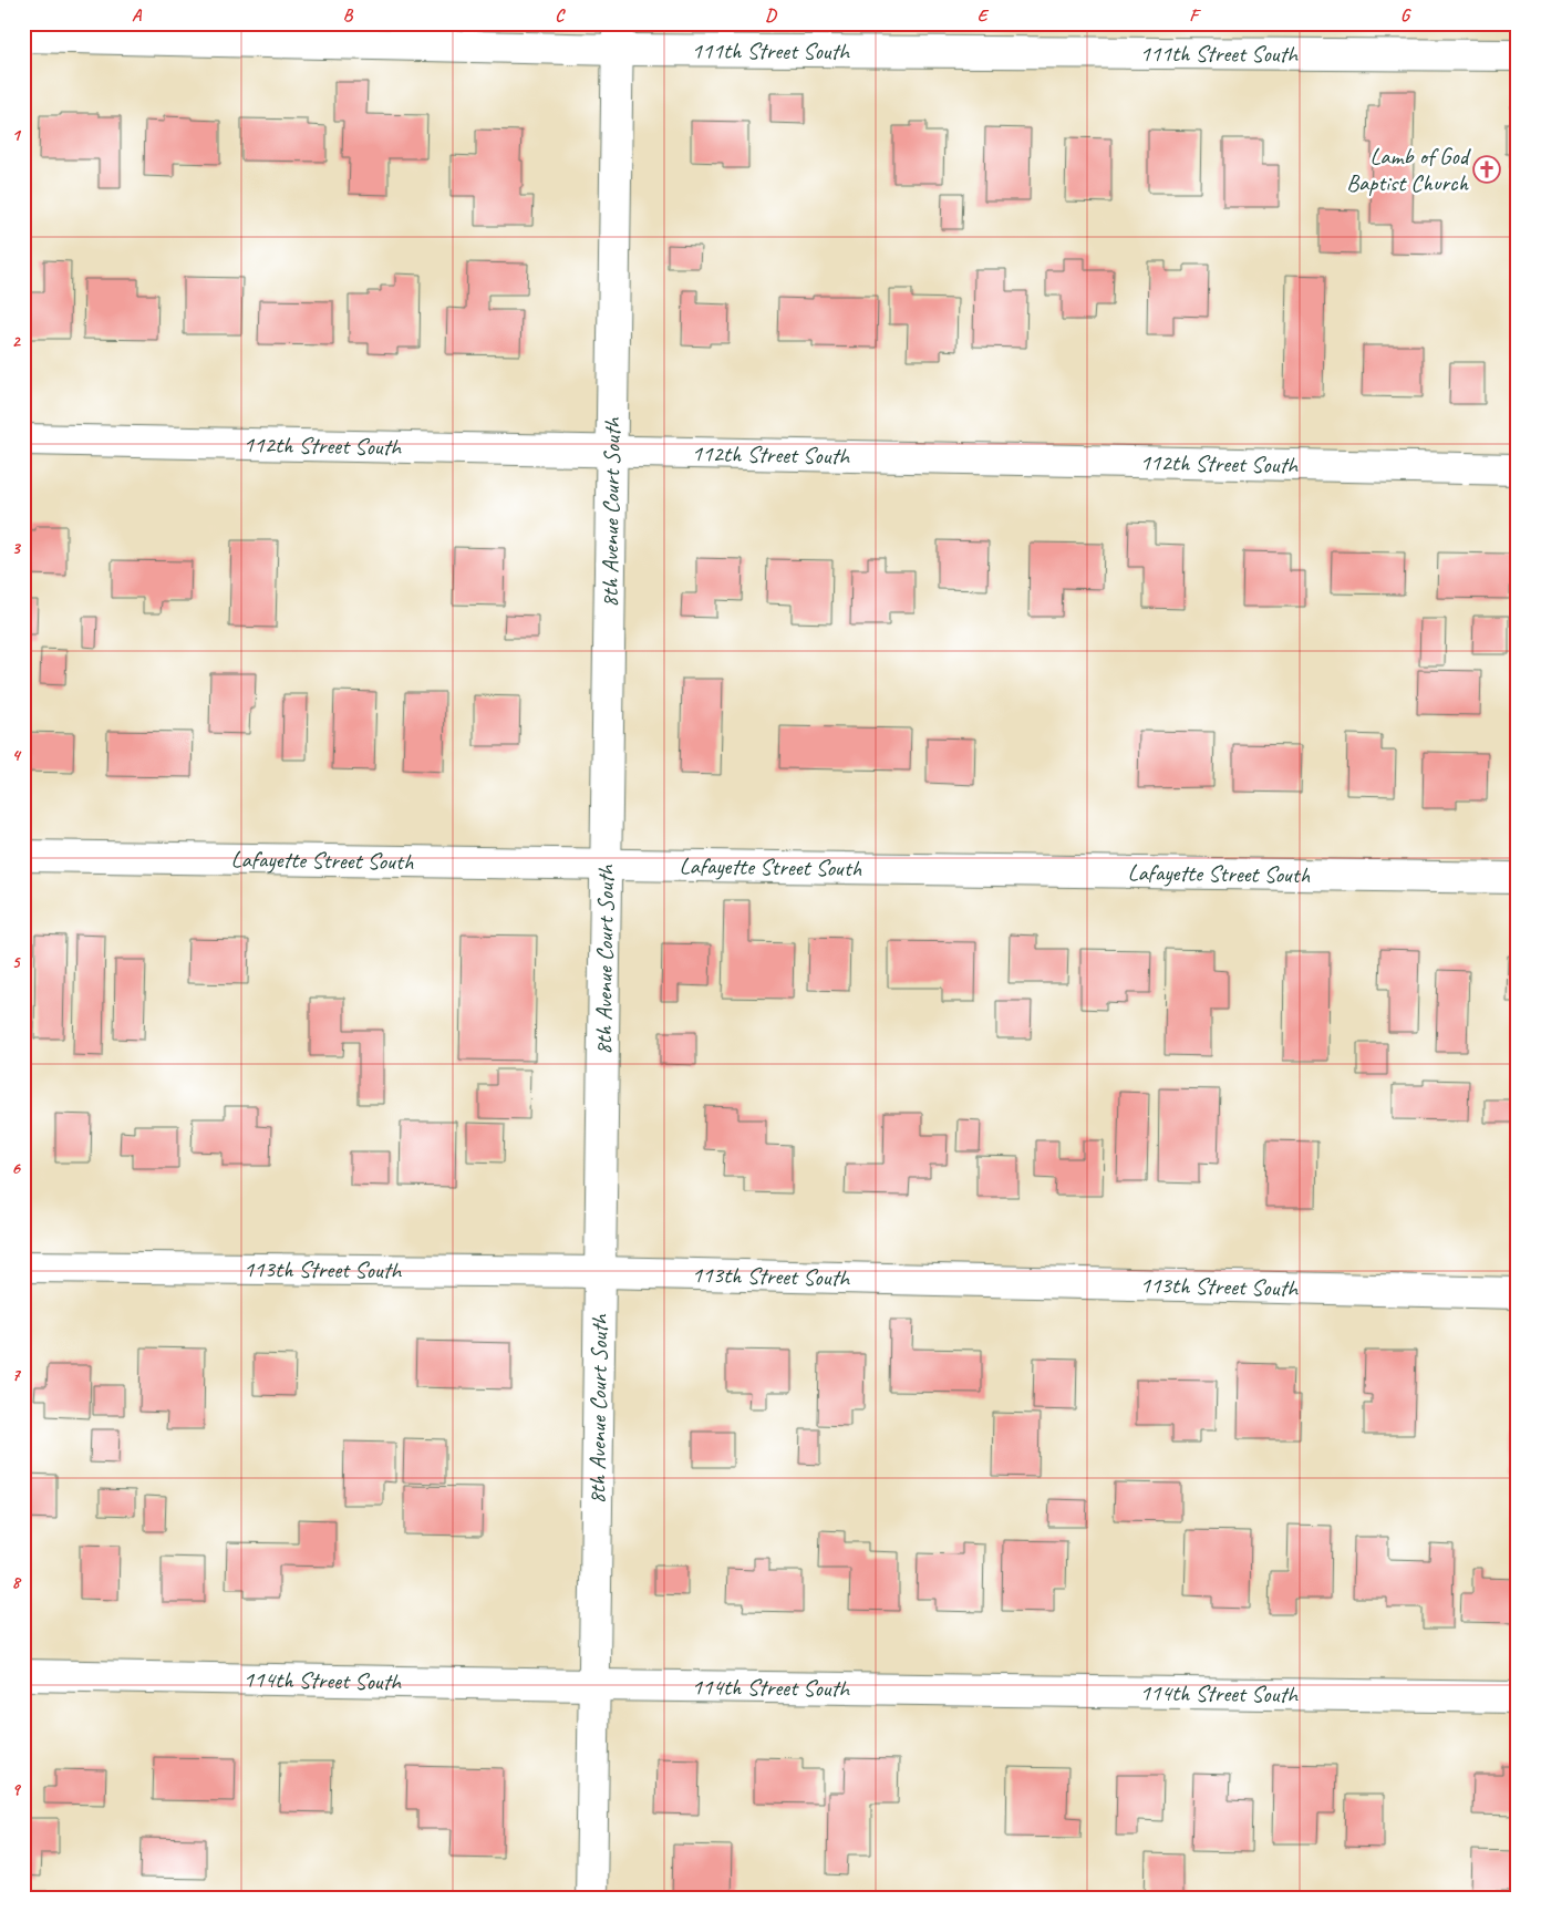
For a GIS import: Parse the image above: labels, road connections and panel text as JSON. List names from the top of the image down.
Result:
{
  "streets": {
    "street": [
      "111th Street South",
      "112th Street South",
      "8th Avenue Court South",
      "Lafayette Street South",
      "113th Street South",
      "114th Street South"
    ]
  },
  "crossings": [
    ["111th Street South", "8th Avenue Court South"],
    ["112th Street South", "8th Avenue Court South"],
    ["8th Avenue Court South", "Lafayette Street South"],
    ["8th Avenue Court South", "113th Street South"],
    ["8th Avenue Court South", "114th Street South"]
  ],
  "places": {
    "church": ["Lamb of God Baptist Church"]
  },
  "grid": {
    "columns": [
      "A",
      "B",
      "C",
      "D",
      "E",
      "F",
      "G"
    ],
    "rows": [
      "1",
      "2",
      "3",
      "4",
      "5",
      "6",
      "7",
      "8",
      "9"
    ]
  }
}
